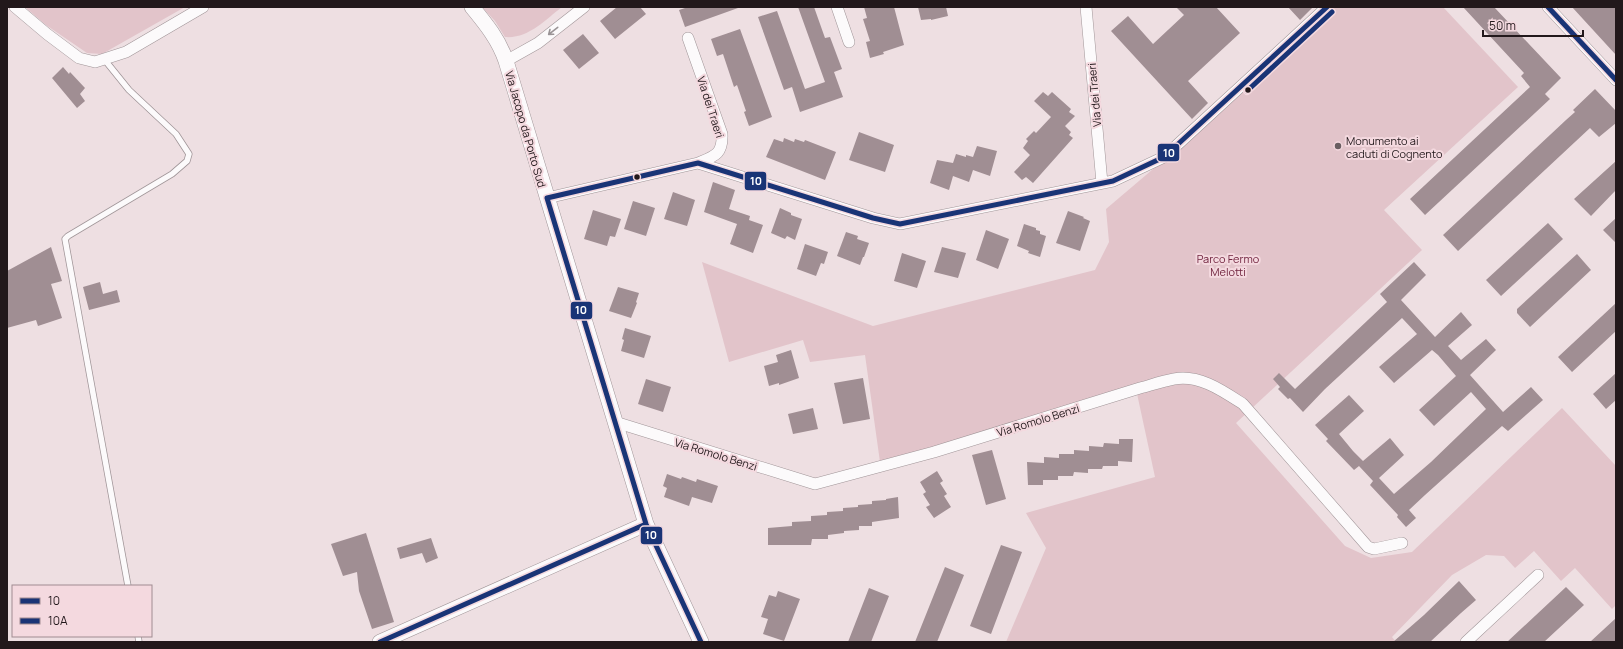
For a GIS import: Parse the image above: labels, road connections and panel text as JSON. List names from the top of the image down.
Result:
{
  "streets": {
    "street": ["Via dei Traeri", "Via Jacopo da Porto Sud", "Via Romolo Benzi"]
  },
  "crossings": [
    ["Via dei Traeri", "Via Jacopo da Porto Sud"],
    ["Via Jacopo da Porto Sud", "Via Romolo Benzi"]
  ],
  "parks": ["Parco Fermo Melotti"],
  "places": ["Monumento ai caduti di Cognento"],
  "lines": ["transit line 10", "transit line 10A"],
  "legend": ["10", "10A"],
  "scale_bar": "50 m"
}
